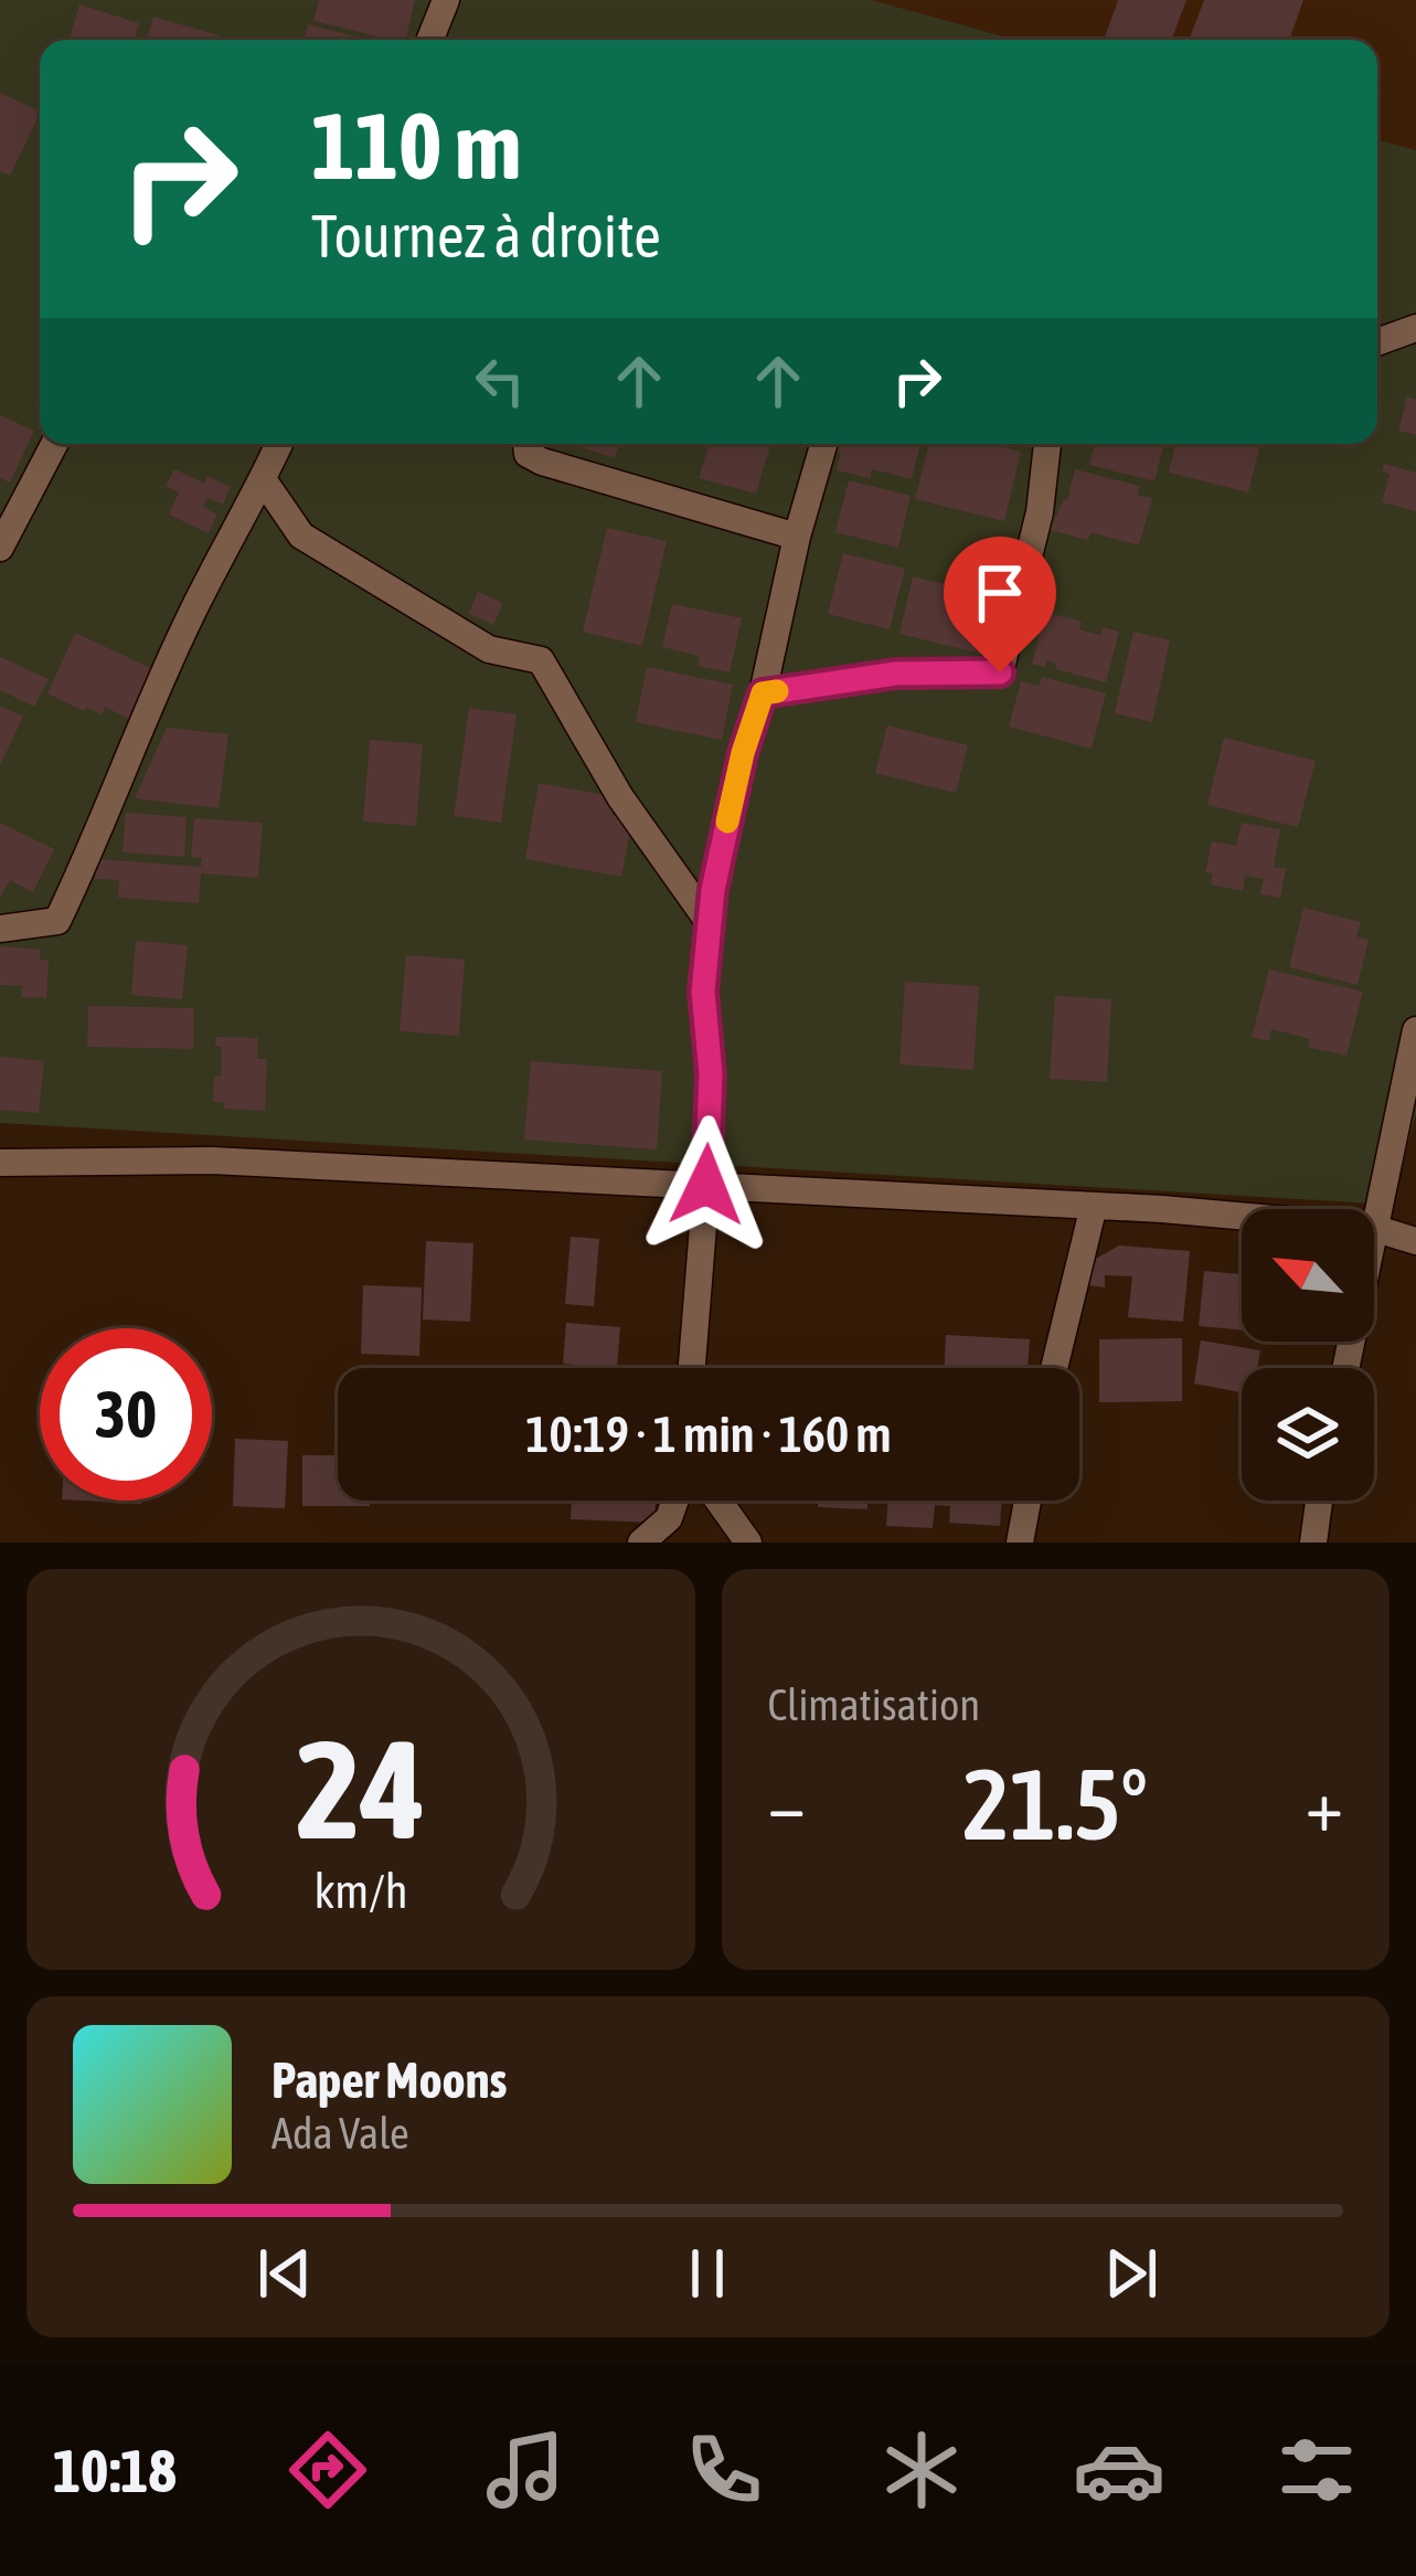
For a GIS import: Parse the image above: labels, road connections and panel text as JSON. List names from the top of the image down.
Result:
{
  "north": "top left",
  "page": {
    "turn": ["110 m", "Tournez à droite"],
    "limit": "30",
    "trip": "10:19 · 1 min · 160 m",
    "tile": "Climatisation",
    "heat": ["−", "21.5°", "+"],
    "song": ["Paper Moons", "Ada Vale"],
    "tabs": "10:18",
    "gauge": ["24", "km/h"]
  }
}
